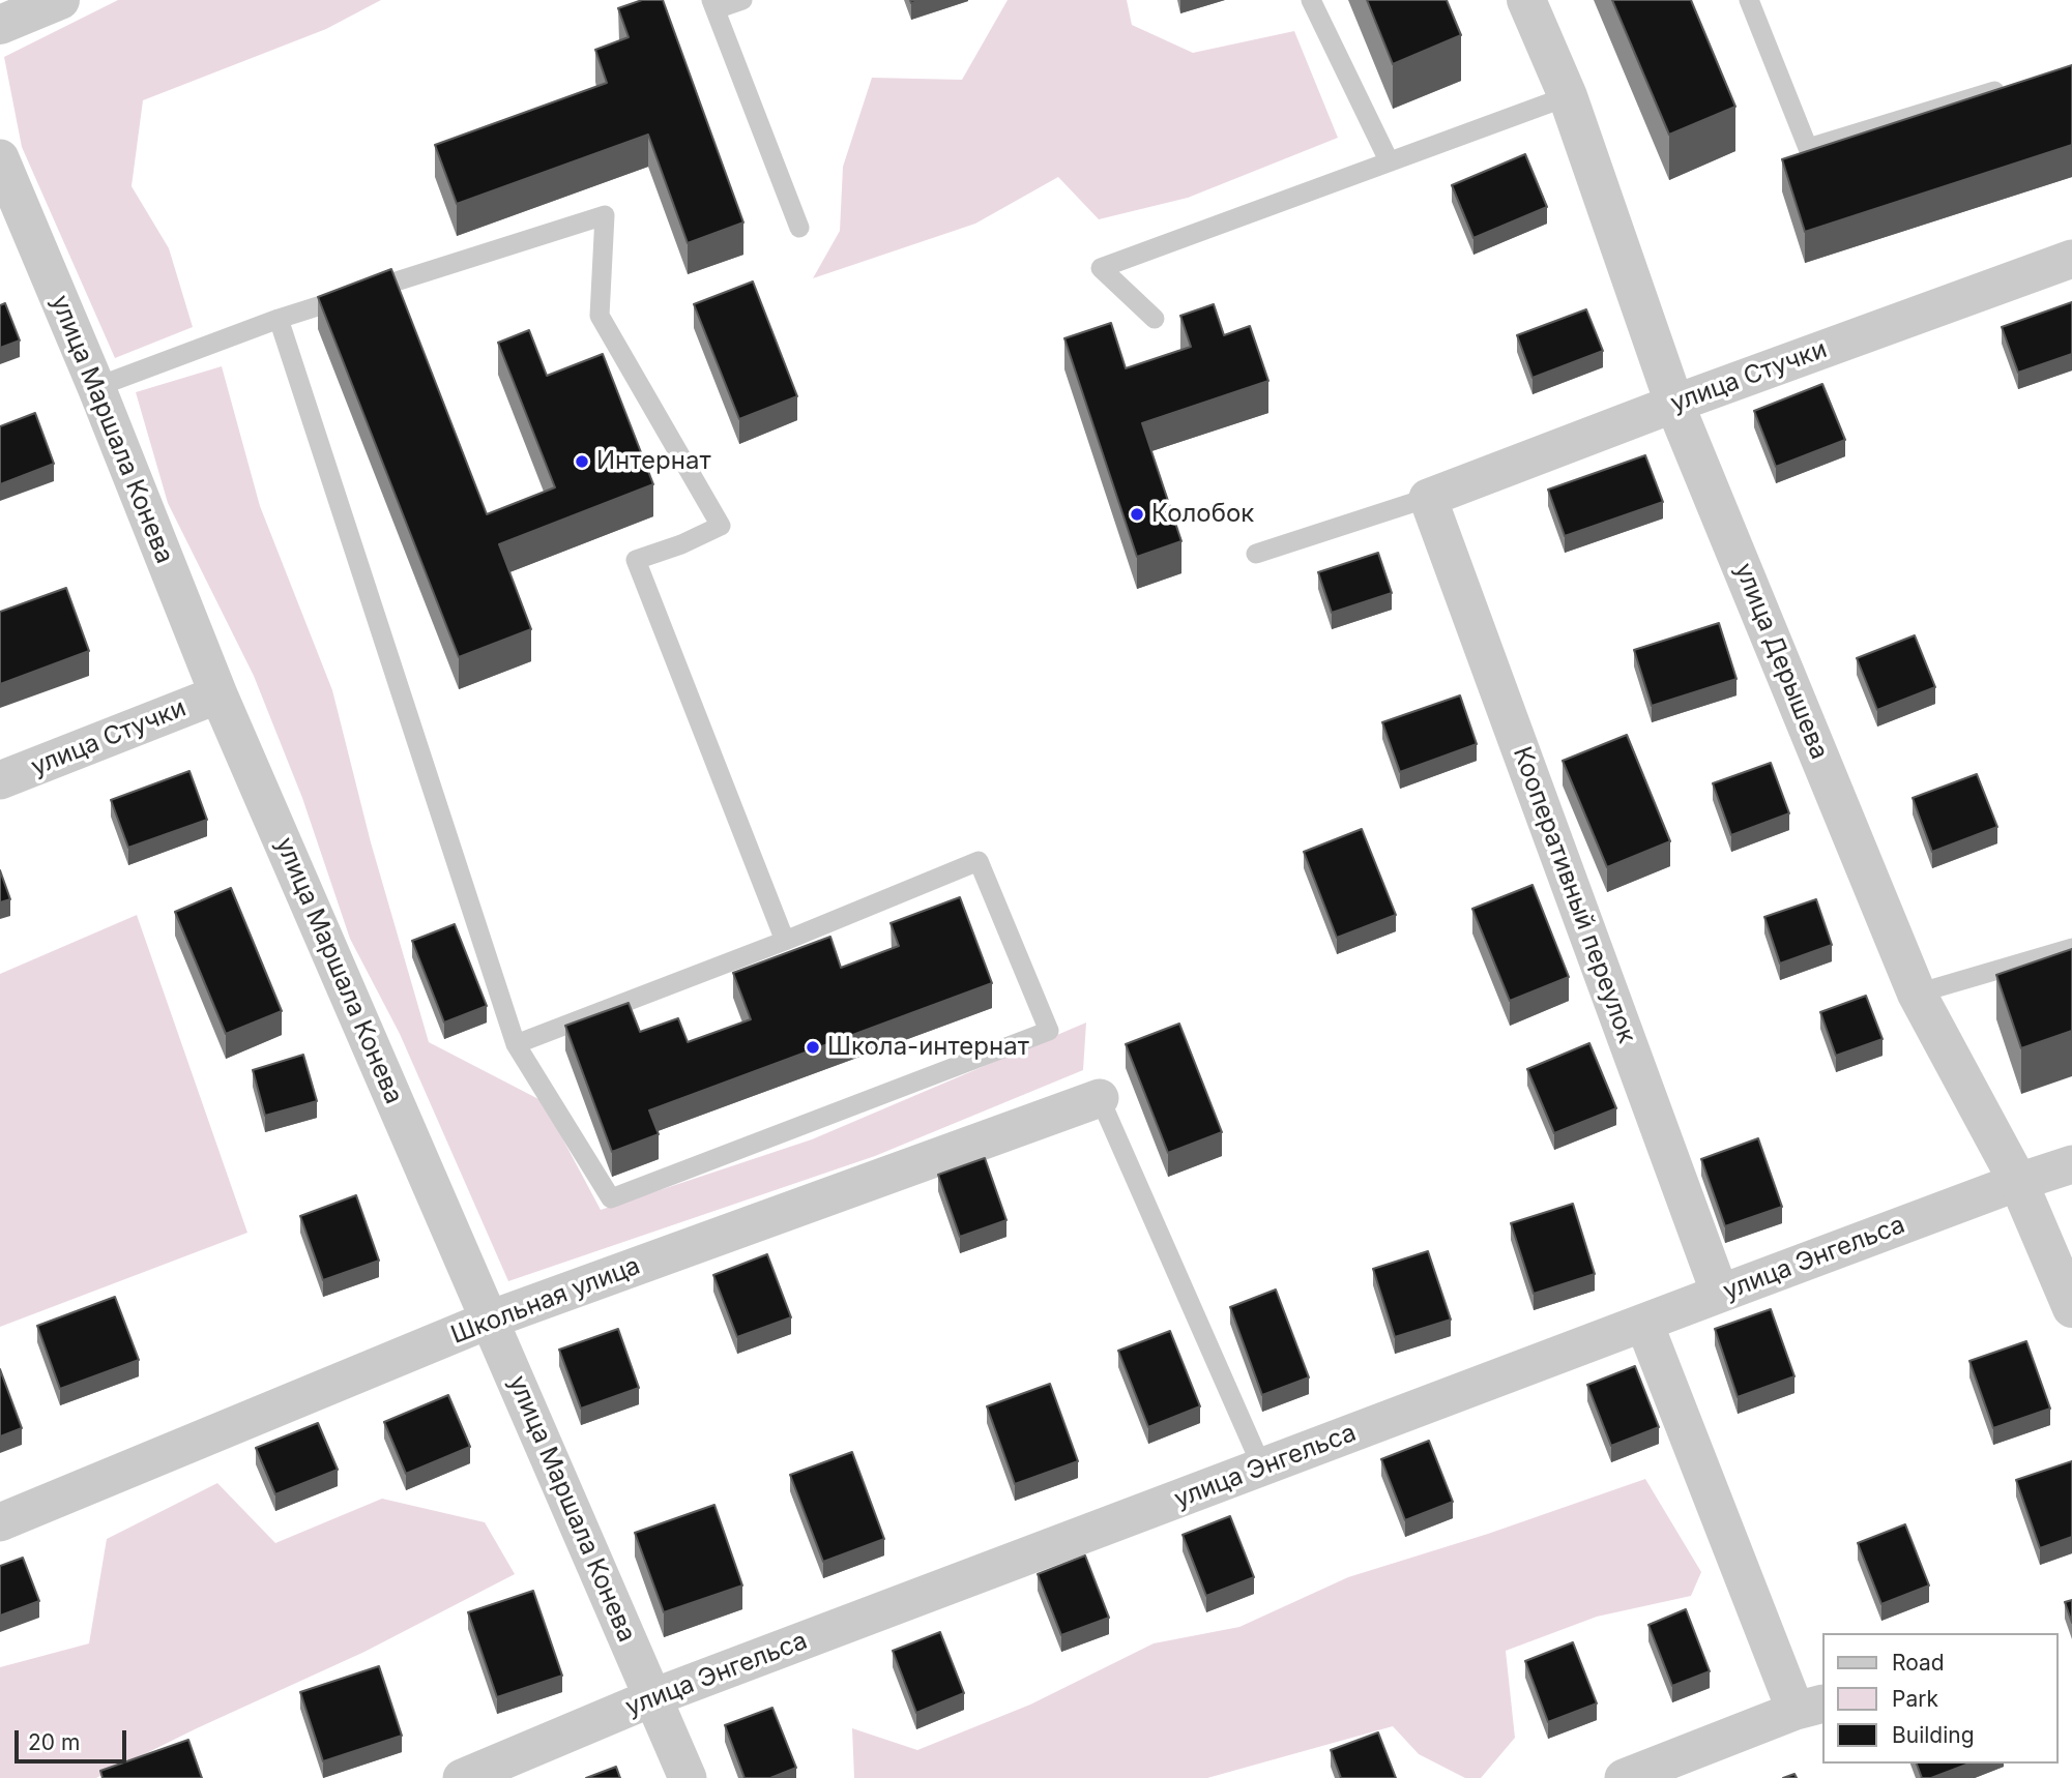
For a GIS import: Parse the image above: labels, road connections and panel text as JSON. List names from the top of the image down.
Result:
{
  "streets": {
    "street": [
      "улица Стучки",
      "улица Маршала Конева",
      "улица Дерышева",
      "Кооперативный переулок",
      "улица Энгельса",
      "Школьная улица"
    ]
  },
  "crossings": [
    ["улица Стучки", "улица Маршала Конева"],
    ["улица Стучки", "улица Дерышева"],
    ["улица Стучки", "Кооперативный переулок"],
    ["улица Маршала Конева", "улица Энгельса"],
    ["улица Маршала Конева", "Школьная улица"],
    ["улица Дерышева", "улица Энгельса"],
    ["Кооперативный переулок", "улица Энгельса"]
  ],
  "places": ["Интернат", "Колобок", "Школа-интернат"],
  "legend": ["Road", "Park", "Building"],
  "scale_bar": "20 m"
}
